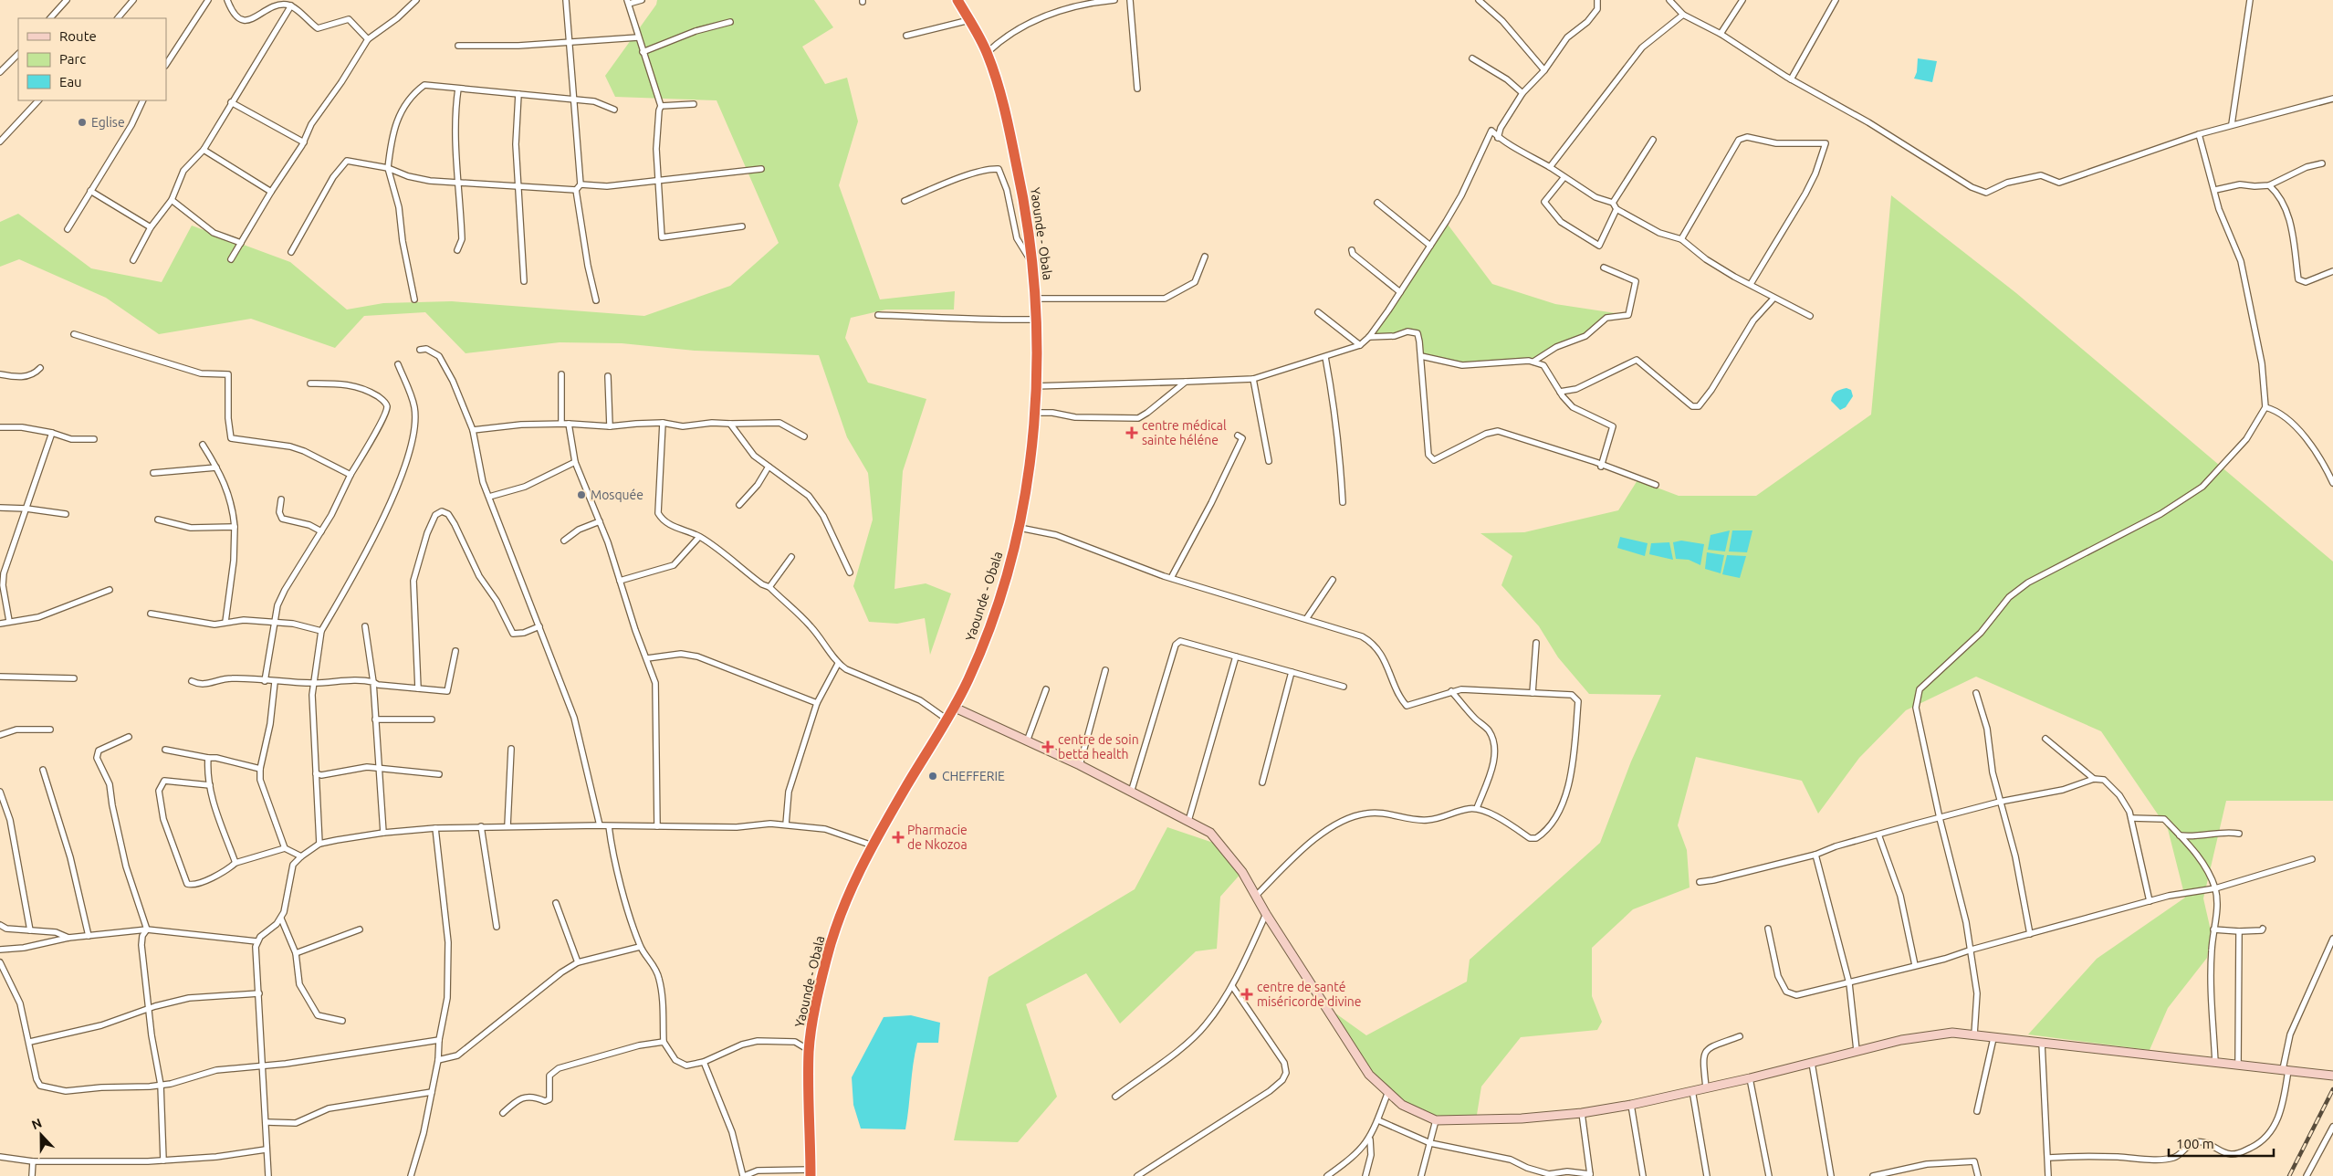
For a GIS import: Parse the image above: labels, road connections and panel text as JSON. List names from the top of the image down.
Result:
{
  "streets": {
    "highway": ["Yaounde - Obala"]
  },
  "places": {
    "other": ["Eglise", "Mosquée", "CHEFFERIE"],
    "health": [
      "centre médical sainte héléne",
      "centre de soin betta health",
      "Pharmacie de Nkozoa",
      "centre de santé miséricorde divine"
    ]
  },
  "legend": ["Route", "Parc", "Eau"],
  "scale_bar": "100 m",
  "north": "top"
}
